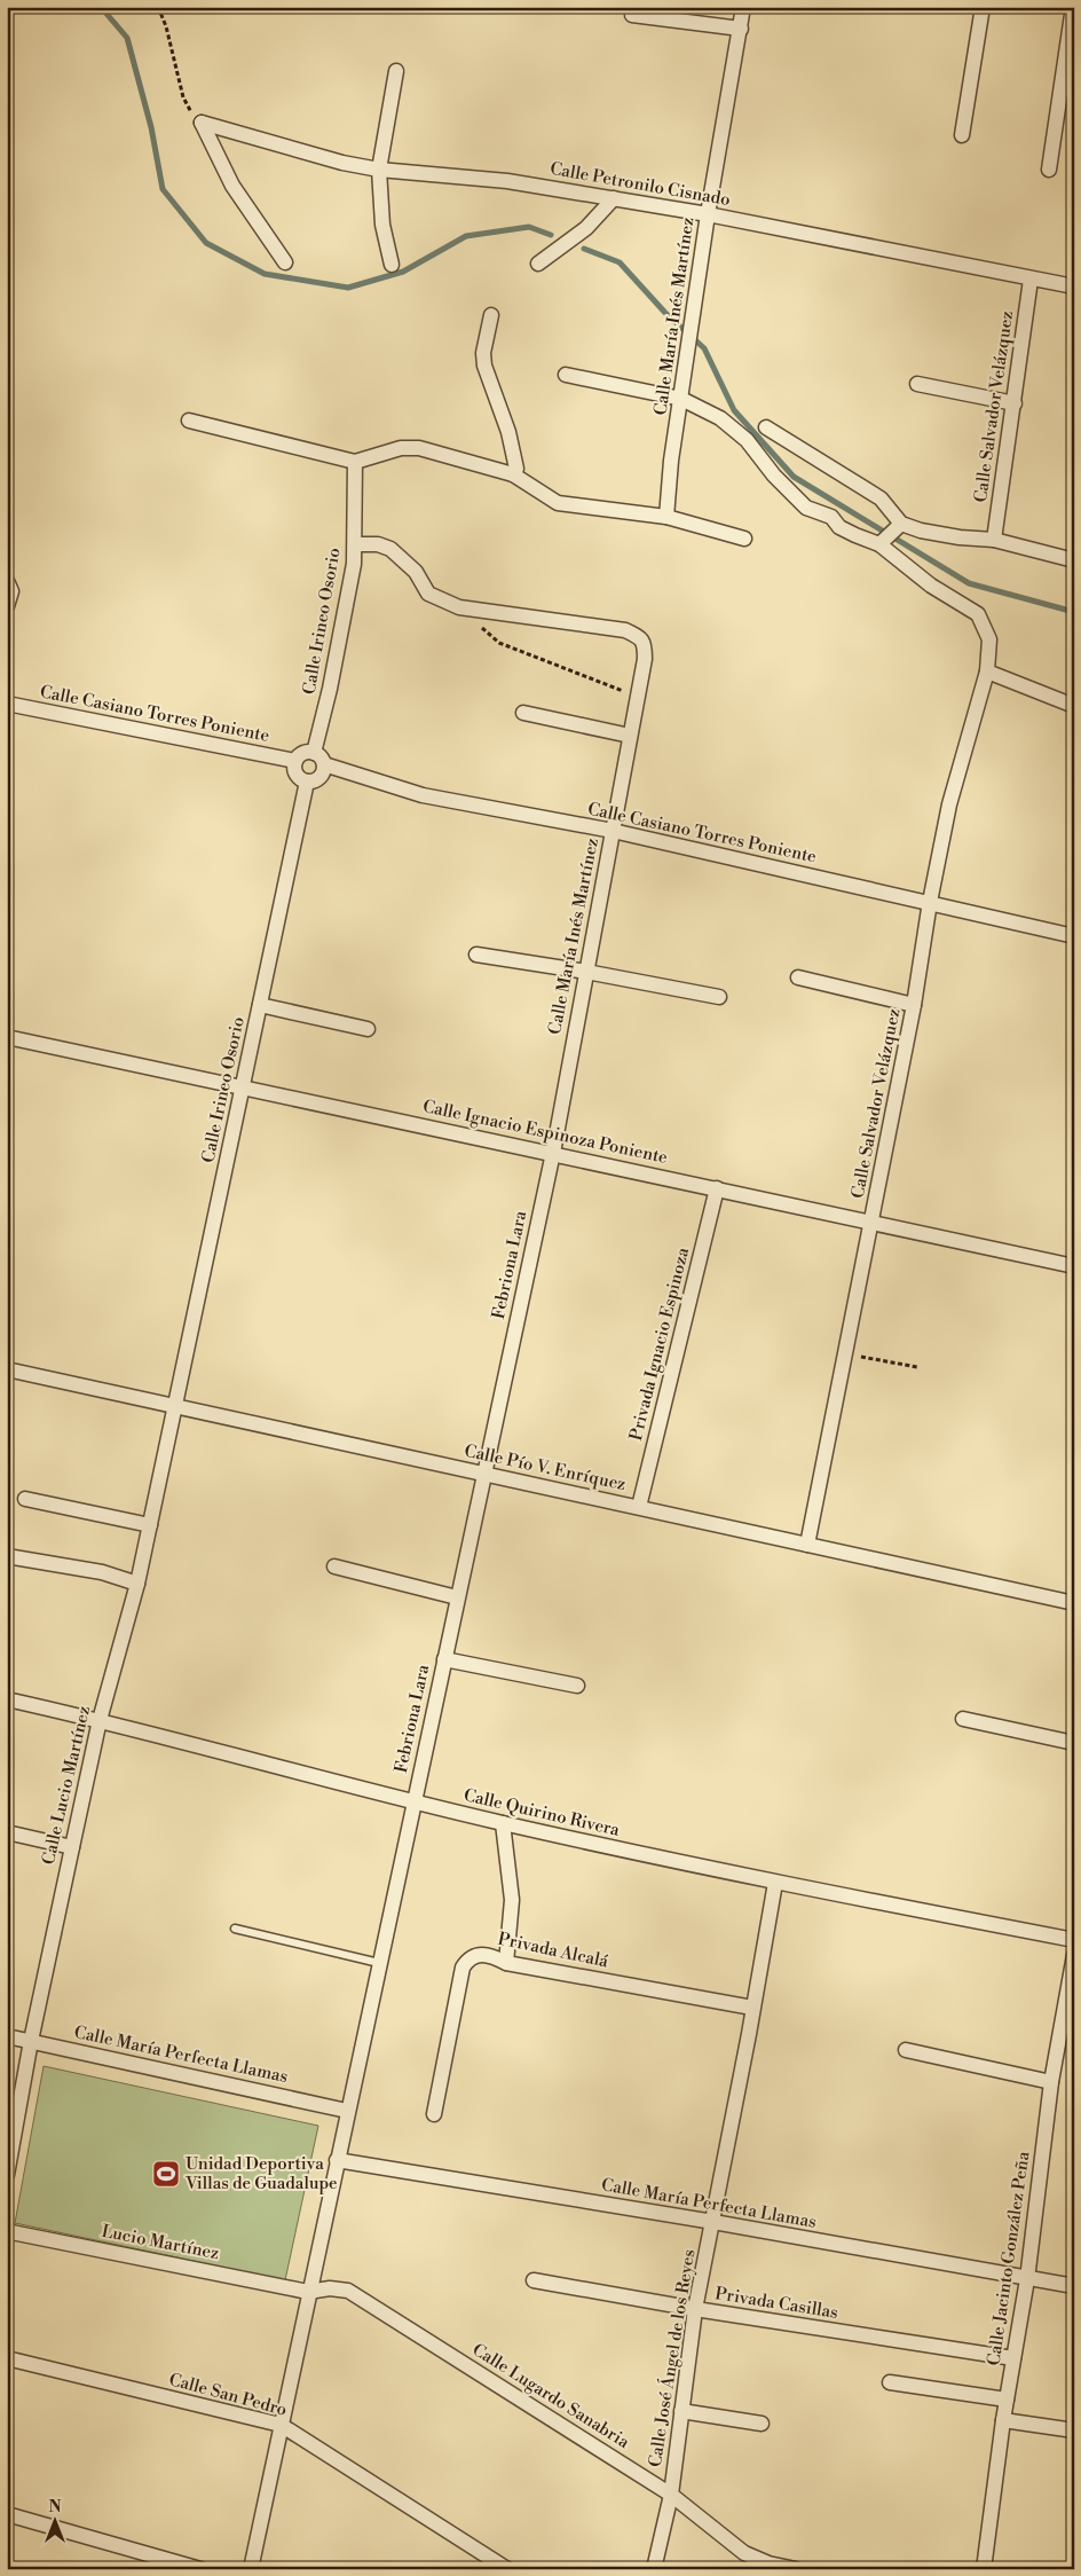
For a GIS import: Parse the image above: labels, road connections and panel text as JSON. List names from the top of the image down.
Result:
{
  "streets": {
    "street": [
      "Calle Petronilo Cisnado",
      "Calle María Inés Martínez",
      "Calle Salvador Velázquez",
      "Calle Irineo Osorio",
      "Calle Casiano Torres Poniente",
      "Calle Ignacio Espinoza Poniente",
      "Febriona Lara",
      "Privada Ignacio Espinoza",
      "Calle Pío V. Enríquez",
      "Calle Lucio Martínez",
      "Calle Quirino Rivera",
      "Privada Alcalá",
      "Calle María Perfecta Llamas",
      "Lucio Martínez",
      "Calle Jacinto González Peña",
      "Privada Casillas",
      "Calle José Ángel de los Reyes",
      "Calle San Pedro",
      "Calle Lugardo Sanabria"
    ]
  },
  "crossings": [
    ["Calle Petronilo Cisnado", "Calle María Inés Martínez"],
    ["Calle Petronilo Cisnado", "Calle Salvador Velázquez"],
    ["Calle María Inés Martínez", "Calle Salvador Velázquez"],
    ["Calle María Inés Martínez", "Calle Casiano Torres Poniente"],
    ["Calle María Inés Martínez", "Calle Ignacio Espinoza Poniente"],
    ["Calle María Inés Martínez", "Febriona Lara"],
    ["Calle Salvador Velázquez", "Calle Casiano Torres Poniente"],
    ["Calle Salvador Velázquez", "Calle Ignacio Espinoza Poniente"],
    ["Calle Salvador Velázquez", "Calle Pío V. Enríquez"],
    ["Calle Irineo Osorio", "Calle Casiano Torres Poniente"],
    ["Calle Irineo Osorio", "Calle Ignacio Espinoza Poniente"],
    ["Calle Irineo Osorio", "Calle Pío V. Enríquez"],
    ["Calle Irineo Osorio", "Calle Lucio Martínez"],
    ["Calle Ignacio Espinoza Poniente", "Febriona Lara"],
    ["Calle Ignacio Espinoza Poniente", "Privada Ignacio Espinoza"],
    ["Febriona Lara", "Calle Pío V. Enríquez"],
    ["Febriona Lara", "Calle Quirino Rivera"],
    ["Febriona Lara", "Calle María Perfecta Llamas"],
    ["Febriona Lara", "Lucio Martínez"],
    ["Febriona Lara", "Calle San Pedro"],
    ["Febriona Lara", "Calle Lugardo Sanabria"],
    ["Privada Ignacio Espinoza", "Calle Pío V. Enríquez"],
    ["Calle Pío V. Enríquez", "Calle Lucio Martínez"],
    ["Calle Lucio Martínez", "Calle Quirino Rivera"],
    ["Calle Lucio Martínez", "Calle María Perfecta Llamas"],
    ["Calle Quirino Rivera", "Calle José Ángel de los Reyes"],
    ["Privada Alcalá", "Calle José Ángel de los Reyes"],
    ["Calle María Perfecta Llamas", "Calle Jacinto González Peña"],
    ["Calle María Perfecta Llamas", "Calle José Ángel de los Reyes"],
    ["Lucio Martínez", "Calle Lugardo Sanabria"],
    ["Calle Jacinto González Peña", "Privada Casillas"],
    ["Privada Casillas", "Calle José Ángel de los Reyes"],
    ["Calle José Ángel de los Reyes", "Calle Lugardo Sanabria"]
  ],
  "places": {
    "sports": ["Unidad Deportiva Villas de Guadalupe"]
  },
  "north": "top"
}
